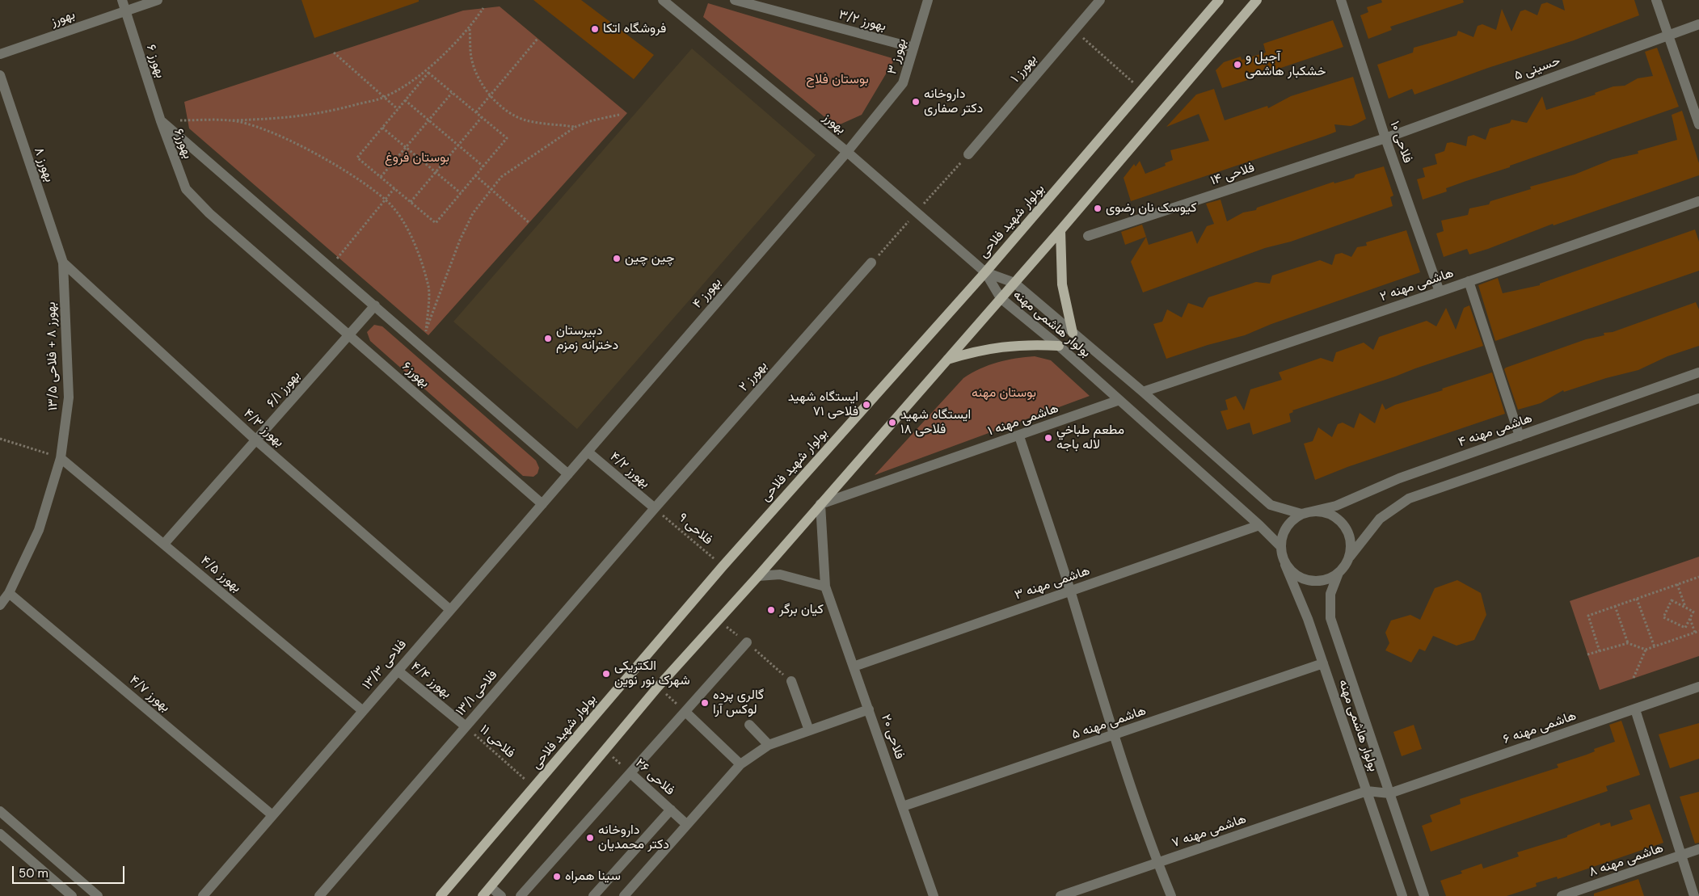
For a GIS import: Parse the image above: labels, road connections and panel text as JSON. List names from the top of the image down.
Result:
{
  "streets": {
    "main road": ["بولوار شهید فلاحی"],
    "street": [
      "بهورز",
      "بهورز ۳/۲",
      "بهورز ۳",
      "بهورز ۶",
      "بهورز ۱",
      "حسینی ۵",
      "فلاحی ۱۰",
      "بهورز۶",
      "بهورز ۸",
      "فلاحی ۱۴",
      "هاشمی مهنه ۲",
      "بهورز ۴",
      "بولوار هاشمی مهنه",
      "بهورز ۸ + فلاحی ۱۳/۵",
      "بهورز ۲",
      "بهورز ۶/۱",
      "هاشمی مهنه ۱",
      "بهورز ۴/۳",
      "هاشمی مهنه ۴",
      "بهورز ۴/۲",
      "بهورز ۴/۵",
      "هاشمی مهنه ۳",
      "فلاحی ۱۳/۳",
      "بهورز ۴/۴",
      "فلاحی ۱۳/۱",
      "بهورز ۴/۷",
      "هاشمی مهنه ۵",
      "هاشمی مهنه ۶",
      "فلاحی ۲۰",
      "فلاحی ۲۶",
      "هاشمی مهنه ۷",
      "هاشمی مهنه ۸"
    ],
    "path": ["فلاحی ۹", "فلاحی ۱۱"]
  },
  "crossings": [
    ["بهورز", "بهورز ۳"],
    ["بهورز", "بهورز ۶"],
    ["بهورز", "بولوار شهید فلاحی"],
    ["بهورز", "بهورز ۴"],
    ["بهورز", "بولوار هاشمی مهنه"],
    ["بهورز ۳/۲", "بهورز ۳"],
    ["بهورز ۳", "بهورز ۴"],
    ["بهورز ۶", "بهورز۶"],
    ["حسینی ۵", "فلاحی ۱۰"],
    ["حسینی ۵", "فلاحی ۱۴"],
    ["فلاحی ۱۰", "فلاحی ۱۴"],
    ["فلاحی ۱۰", "هاشمی مهنه ۲"],
    ["بهورز۶", "بهورز ۶/۱"],
    ["بهورز۶", "فلاحی ۱۳/۳"],
    ["بهورز ۸", "بهورز ۸ + فلاحی ۱۳/۵"],
    ["بهورز ۸", "بهورز ۴/۳"],
    ["بولوار شهید فلاحی", "بولوار هاشمی مهنه"],
    ["بولوار شهید فلاحی", "فلاحی ۹"],
    ["بولوار شهید فلاحی", "فلاحی ۱۱"],
    ["هاشمی مهنه ۲", "بولوار هاشمی مهنه"],
    ["بهورز ۴", "بهورز ۴/۲"],
    ["بهورز ۴", "فلاحی ۱۳/۳"],
    ["بولوار هاشمی مهنه", "هاشمی مهنه ۱"],
    ["بولوار هاشمی مهنه", "هاشمی مهنه ۴"],
    ["بولوار هاشمی مهنه", "هاشمی مهنه ۳"],
    ["بولوار هاشمی مهنه", "هاشمی مهنه ۵"],
    ["بولوار هاشمی مهنه", "هاشمی مهنه ۶"],
    ["بولوار هاشمی مهنه", "هاشمی مهنه ۷"],
    ["بهورز ۸ + فلاحی ۱۳/۵", "بهورز ۴/۳"],
    ["بهورز ۸ + فلاحی ۱۳/۵", "بهورز ۴/۵"],
    ["بهورز ۸ + فلاحی ۱۳/۵", "بهورز ۴/۷"],
    ["بهورز ۲", "بهورز ۴/۲"],
    ["بهورز ۲", "فلاحی ۹"],
    ["بهورز ۲", "فلاحی ۱۳/۱"],
    ["بهورز ۶/۱", "بهورز ۴/۳"],
    ["بهورز ۶/۱", "بهورز ۴/۵"],
    ["هاشمی مهنه ۱", "فلاحی ۲۰"],
    ["بهورز ۴/۳", "فلاحی ۱۳/۳"],
    ["بهورز ۴/۲", "فلاحی ۹"],
    ["بهورز ۴/۲", "فلاحی ۱۳/۳"],
    ["بهورز ۴/۲", "فلاحی ۱۳/۱"],
    ["فلاحی ۹", "فلاحی ۱۳/۱"],
    ["بهورز ۴/۵", "فلاحی ۱۳/۳"],
    ["هاشمی مهنه ۳", "فلاحی ۲۰"],
    ["فلاحی ۱۳/۳", "بهورز ۴/۴"],
    ["فلاحی ۱۳/۳", "بهورز ۴/۷"],
    ["بهورز ۴/۴", "فلاحی ۱۳/۱"],
    ["بهورز ۴/۴", "فلاحی ۱۱"],
    ["فلاحی ۱۳/۱", "فلاحی ۱۱"],
    ["هاشمی مهنه ۵", "فلاحی ۲۰"]
  ],
  "parks": ["بوستان فلاح", "بوستان فروغ", "بوستان مهنه"],
  "places": [
    "فروشگاه اتکا",
    "آجیل و خشکبار هاشمی",
    "داروخانه دکتر صفاری",
    "کیوسک نان رضوی",
    "چین چین",
    "دبیرستان دخترانه زمزم",
    "ایستگاه شهید فلاحی ۷۱",
    "ایستگاه شهید فلاحی ۱۸",
    "مطعم طباخي لاله باجه",
    "کیان برگر",
    "الکتریکی شهرک نور نوین",
    "گالری پرده لوکس آرا",
    "داروخانه دکتر محمدیان",
    "سینا همراه"
  ],
  "scale_bar": "50 m"
}
